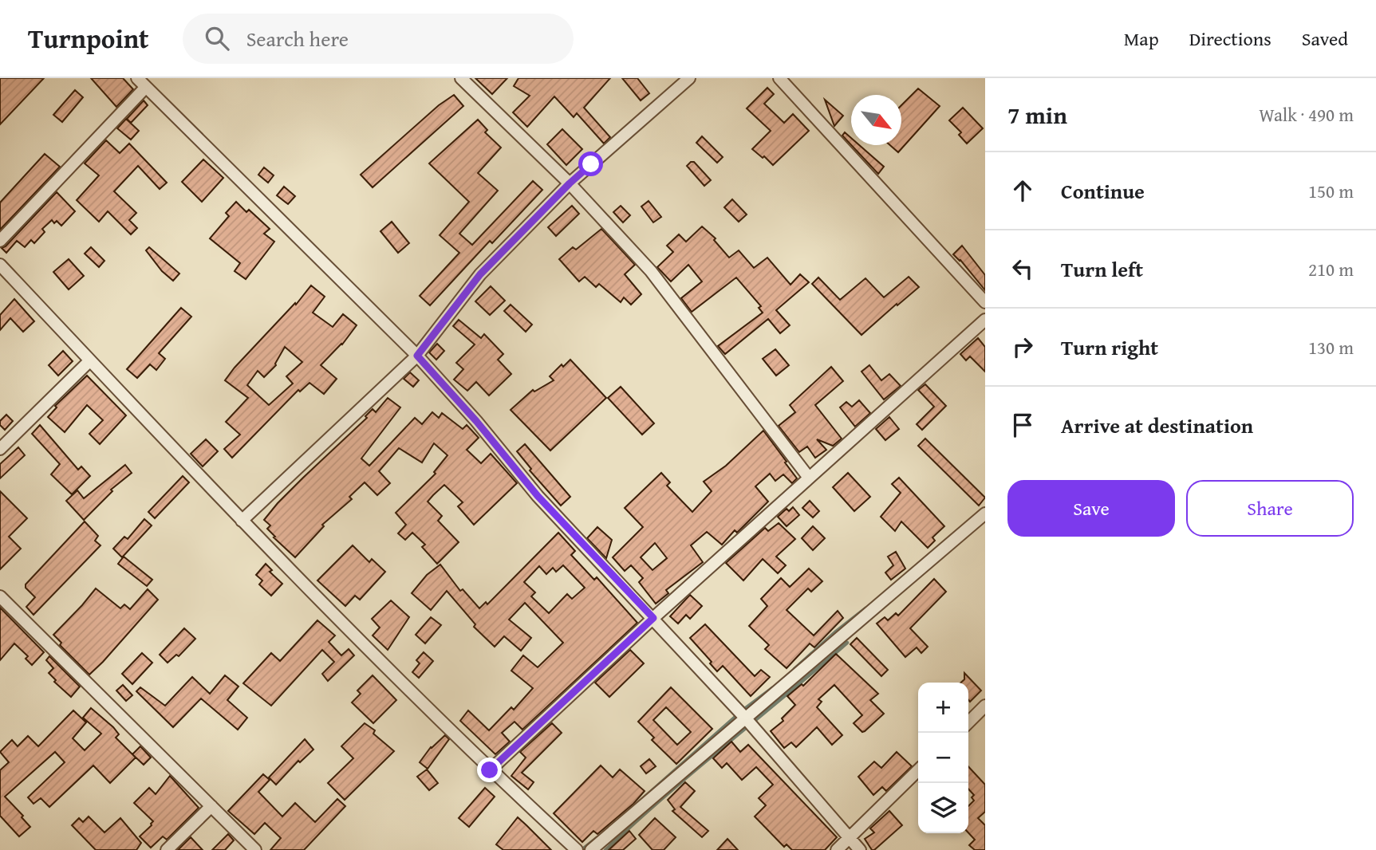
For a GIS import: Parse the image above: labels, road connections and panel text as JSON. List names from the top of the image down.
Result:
{
  "north": "bottom right",
  "page": {
    "header": "Turnpoint",
    "search": "Search here",
    "nav": ["Map", "Directions", "Saved"],
    "heading": ["7 min", "Walk · 490 m"],
    "list": [
      ["Continue", "150 m"],
      ["Turn left", "210 m"],
      ["Turn right", "130 m"],
      "Arrive at destination"
    ],
    "buttons": ["Save", "Share"],
    "map_buttons": ["+", "−"]
  }
}
